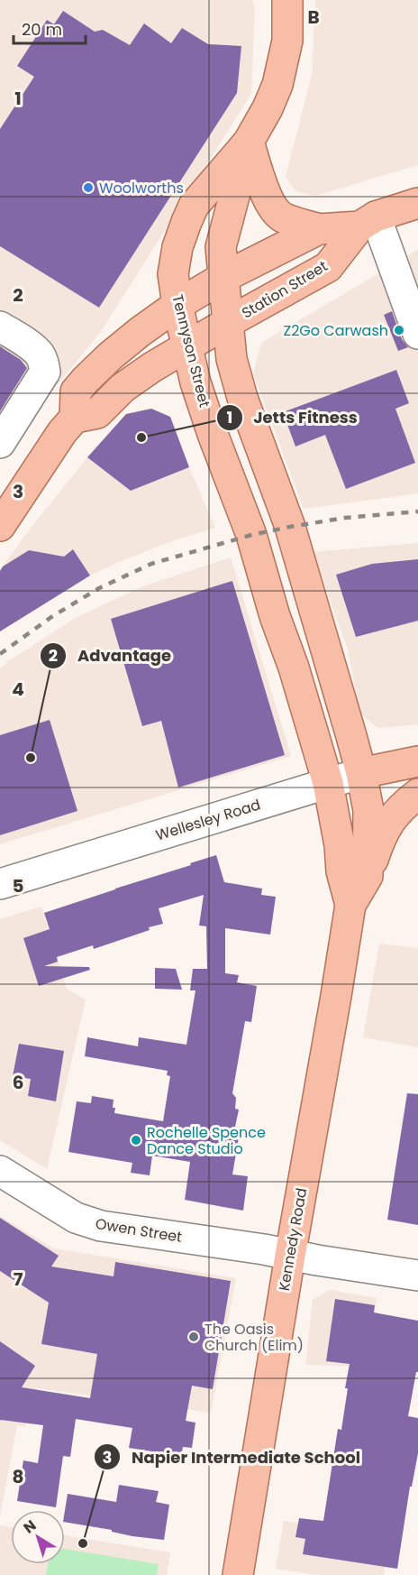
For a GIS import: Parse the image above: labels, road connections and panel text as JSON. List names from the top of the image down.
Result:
{
  "streets": {
    "main road": [
      "Station Street",
      "Tennyson Street",
      "Wellesley Road",
      "Kennedy Road"
    ],
    "street": ["Owen Street"]
  },
  "crossings": [
    ["Station Street", "Tennyson Street"],
    ["Tennyson Street", "Wellesley Road"],
    ["Tennyson Street", "Kennedy Road"],
    ["Wellesley Road", "Kennedy Road"],
    ["Owen Street", "Kennedy Road"]
  ],
  "places": [
    "Woolworths",
    "Z2Go Carwash",
    "Jetts Fitness",
    "Advantage",
    "Rochelle Spence Dance Studio",
    "The Oasis Church (Elim)",
    "Napier Intermediate School"
  ],
  "scale_bar": "20 m",
  "north": "top left",
  "grid": {
    "columns": ["B"],
    "rows": [
      "1",
      "2",
      "3",
      "4",
      "5",
      "6",
      "7",
      "8"
    ]
  }
}
